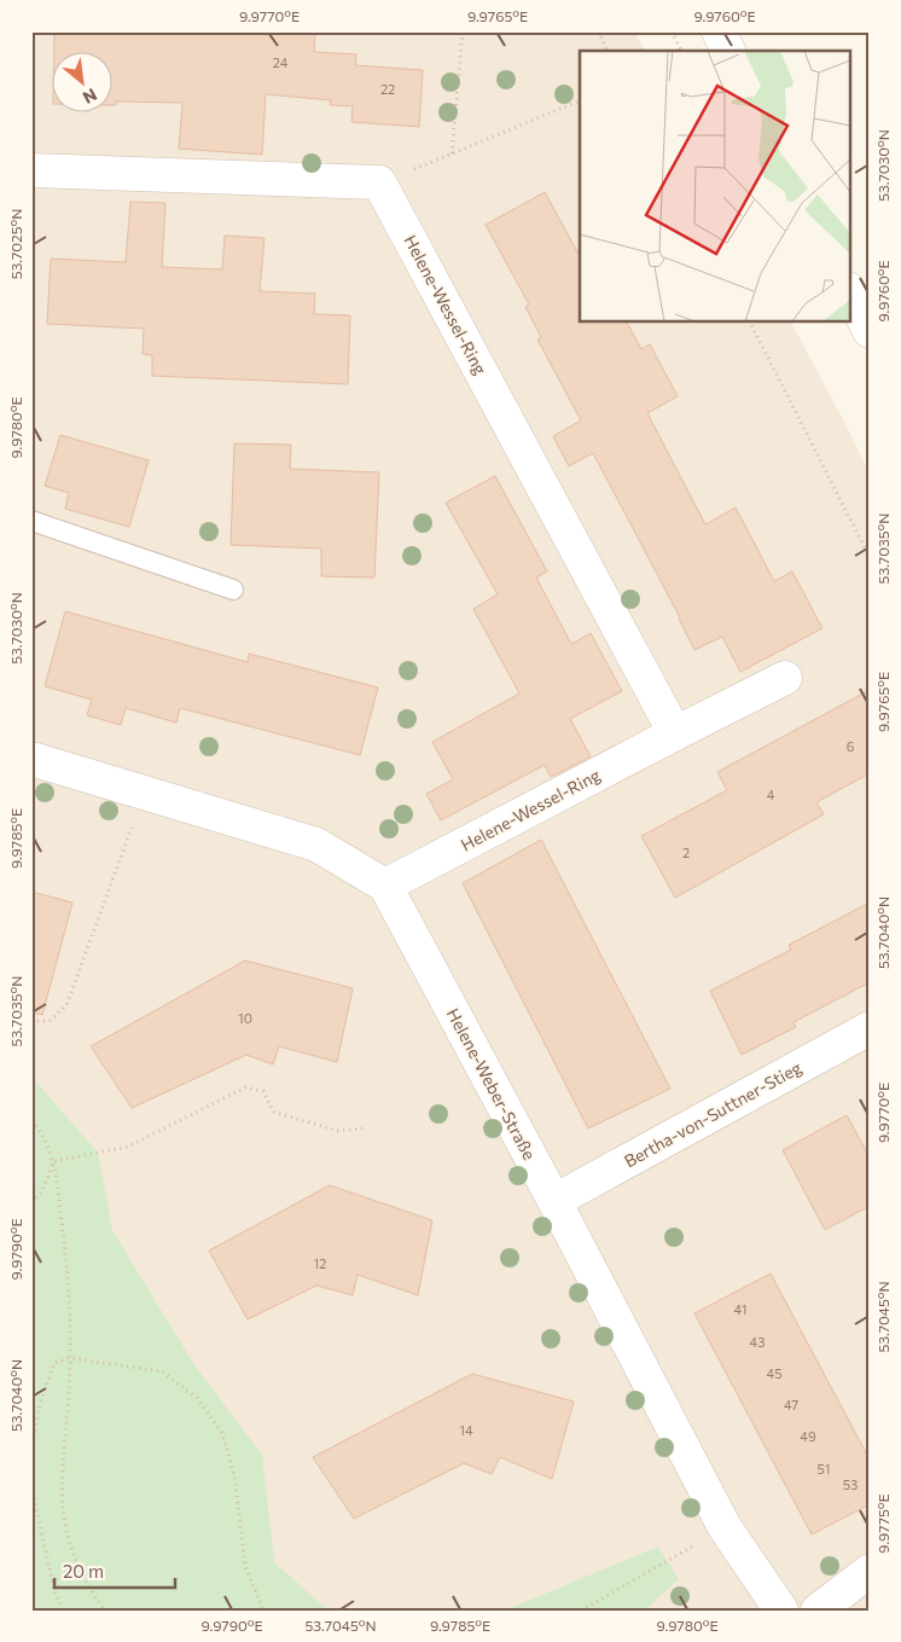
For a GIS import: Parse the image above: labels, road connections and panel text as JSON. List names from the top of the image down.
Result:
{
  "streets": {
    "street": ["Helene-Wessel-Ring", "Helene-Weber-Straße", "Bertha-von-Suttner-Stieg"]
  },
  "crossings": [
    ["Helene-Wessel-Ring", "Helene-Weber-Straße"],
    ["Helene-Weber-Straße", "Bertha-von-Suttner-Stieg"]
  ],
  "house_numbers": [
    "24",
    "22",
    "6",
    "4",
    "2",
    "10",
    "12",
    "41",
    "43",
    "45",
    "47",
    "14",
    "49",
    "51",
    "53"
  ],
  "scale_bar": "20 m",
  "north": "bottom right",
  "coordinates": [
    "9.9770°E",
    "9.9765°E",
    "9.9760°E",
    "53.7030°N",
    "53.7025°N",
    "9.9780°E",
    "53.7035°N",
    "9.9785°E",
    "53.7040°N",
    "9.9790°E",
    "53.7045°N",
    "9.9775°E"
  ]
}
